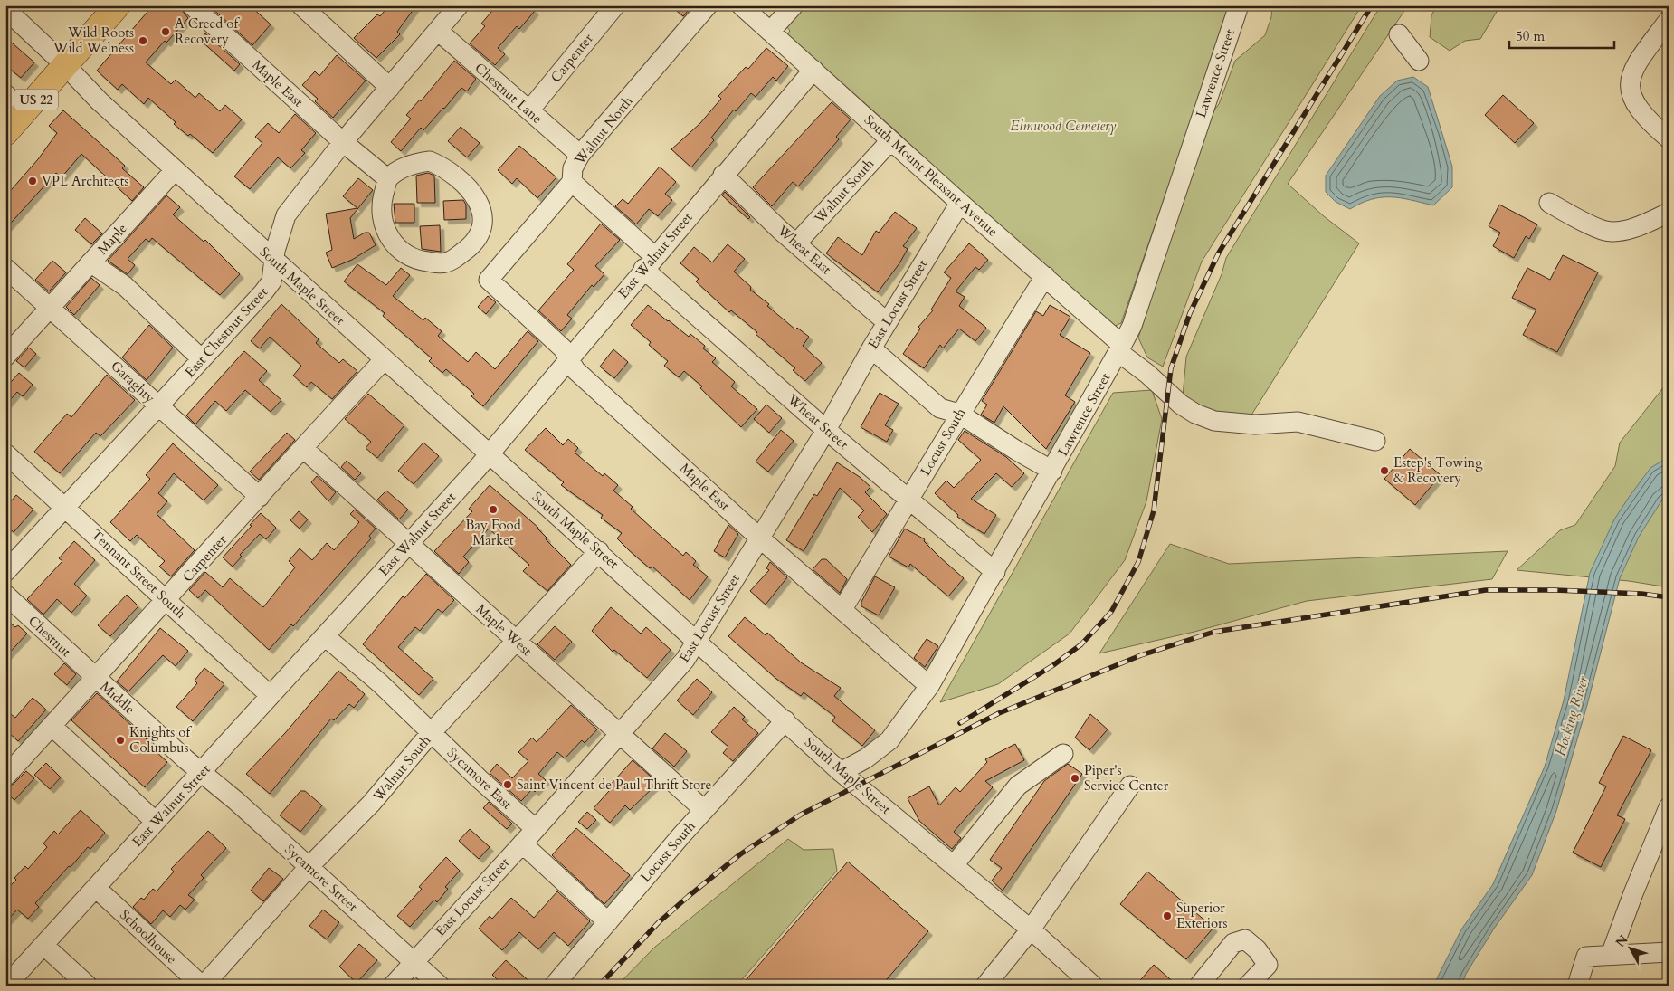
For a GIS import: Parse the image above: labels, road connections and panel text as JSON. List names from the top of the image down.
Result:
{
  "streets": {
    "main road": ["US 22"],
    "street": [
      "Carpenter",
      "Lawrence Street",
      "Maple East",
      "Chestnut Lane",
      "Walnut North",
      "South Mount Pleasant Avenue",
      "Walnut South",
      "Maple",
      "Wheat East",
      "East Walnut Street",
      "South Maple Street",
      "East Locust Street",
      "East Chestnut Street",
      "Garaghty",
      "Wheat Street",
      "Locust South",
      "Tennant Street South",
      "Maple West",
      "Chestnut",
      "Middle",
      "Sycamore East",
      "Sycamore Street",
      "Schoolhouse"
    ]
  },
  "crossings": [
    ["Carpenter", "Chestnut Lane"],
    ["Carpenter", "South Maple Street"],
    ["Carpenter", "Garaghty"],
    ["Carpenter", "Tennant Street South"],
    ["Carpenter", "Maple West"],
    ["Carpenter", "Chestnut"],
    ["Carpenter", "Middle"],
    ["Lawrence Street", "Maple East"],
    ["Lawrence Street", "South Mount Pleasant Avenue"],
    ["Lawrence Street", "South Maple Street"],
    ["Lawrence Street", "Wheat Street"],
    ["Maple East", "Walnut North"],
    ["Maple East", "East Walnut Street"],
    ["Maple East", "East Locust Street"],
    ["Maple East", "East Chestnut Street"],
    ["Maple East", "Locust South"],
    ["Chestnut Lane", "Walnut North"],
    ["Chestnut Lane", "East Chestnut Street"],
    ["US 22", "South Maple Street"],
    ["Walnut North", "Wheat Street"],
    ["South Mount Pleasant Avenue", "Walnut South"],
    ["South Mount Pleasant Avenue", "East Walnut Street"],
    ["South Mount Pleasant Avenue", "East Locust Street"],
    ["South Mount Pleasant Avenue", "Locust South"],
    ["Walnut South", "Wheat East"],
    ["Walnut South", "South Maple Street"],
    ["Walnut South", "Maple West"],
    ["Walnut South", "Sycamore East"],
    ["Walnut South", "Sycamore Street"],
    ["Walnut South", "Schoolhouse"],
    ["Maple", "South Maple Street"],
    ["Maple", "Garaghty"],
    ["Wheat East", "East Walnut Street"],
    ["Wheat East", "East Locust Street"],
    ["East Walnut Street", "South Maple Street"],
    ["East Walnut Street", "Wheat Street"],
    ["East Walnut Street", "Tennant Street South"],
    ["East Walnut Street", "Maple West"],
    ["East Walnut Street", "Middle"],
    ["East Walnut Street", "Sycamore East"],
    ["East Walnut Street", "Sycamore Street"],
    ["East Walnut Street", "Schoolhouse"],
    ["South Maple Street", "East Locust Street"],
    ["South Maple Street", "East Chestnut Street"],
    ["South Maple Street", "Locust South"],
    ["East Locust Street", "Wheat Street"],
    ["East Locust Street", "Maple West"],
    ["East Locust Street", "Sycamore East"],
    ["East Locust Street", "Sycamore Street"],
    ["East Chestnut Street", "Garaghty"],
    ["East Chestnut Street", "Tennant Street South"],
    ["Wheat Street", "Locust South"],
    ["Locust South", "Maple West"],
    ["Chestnut", "Middle"],
    ["Middle", "Sycamore Street"]
  ],
  "water": ["Hocking River"],
  "parks": ["Elmwood Cemetery"],
  "places": [
    "A Creed of Recovery",
    "Wild Roots Wild Welness",
    "VPL Architects",
    "Estep's Towing & Recovery",
    "Bay Food Market",
    "Knights of Columbus",
    "Piper's Service Center",
    "Saint Vincent de Paul Thrift Store",
    "Superior Exteriors"
  ],
  "scale_bar": "50 m",
  "north": "top left"
}
